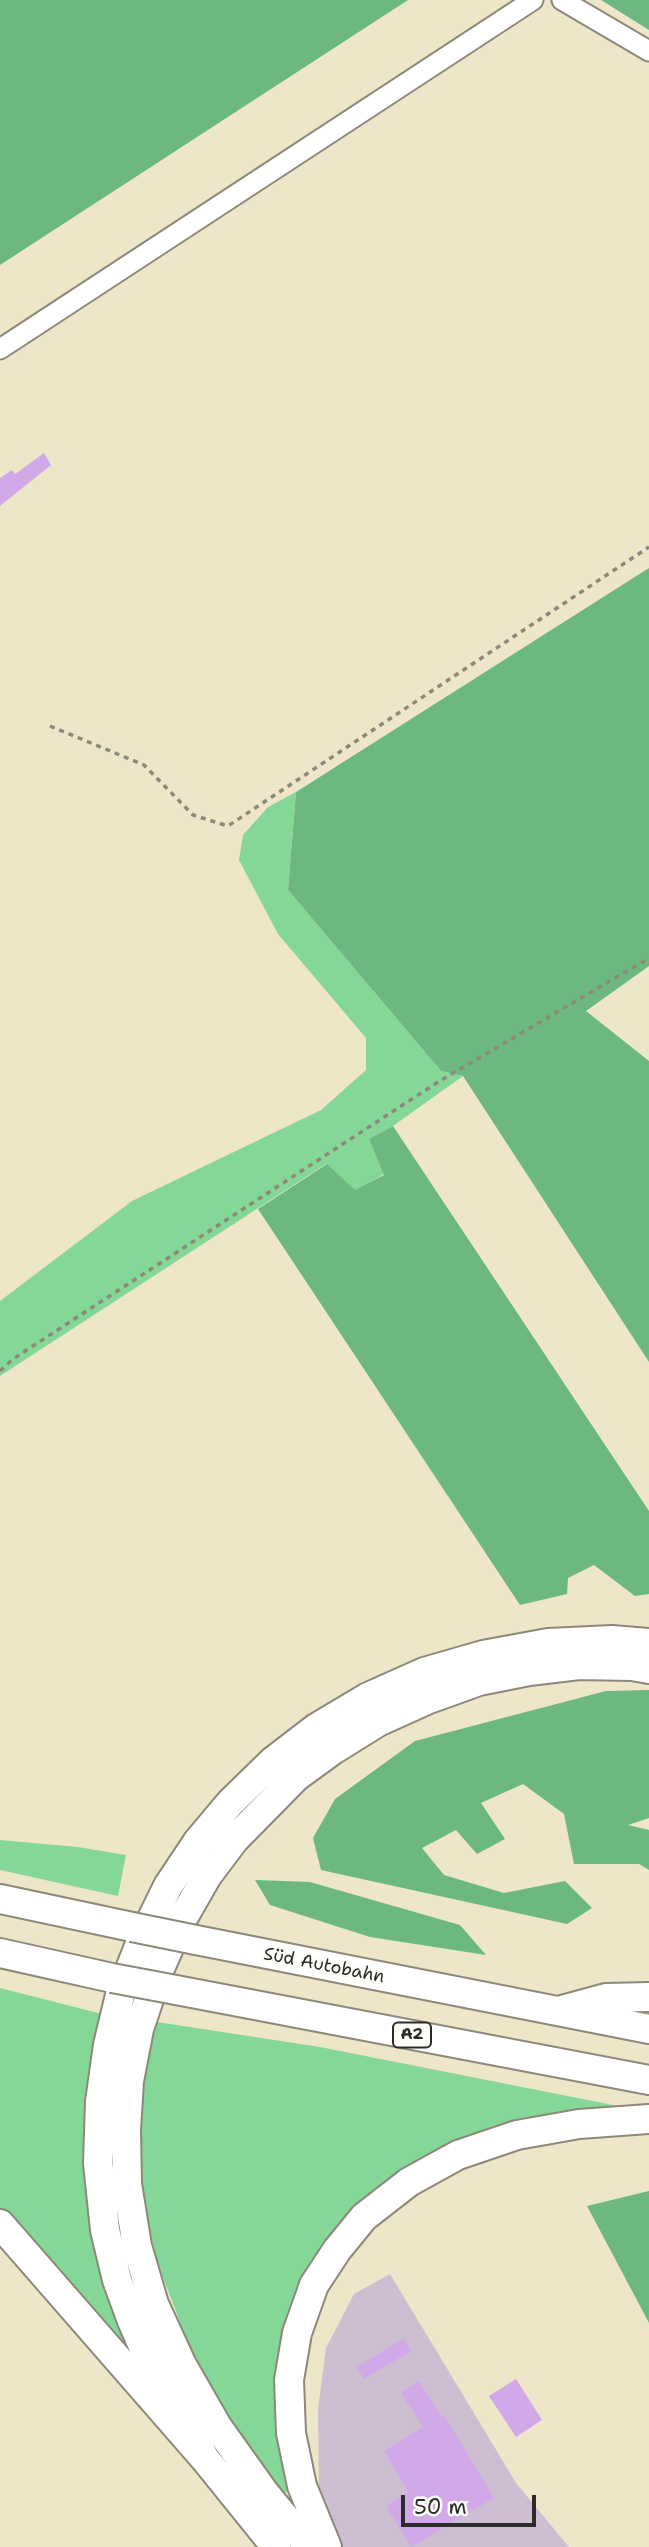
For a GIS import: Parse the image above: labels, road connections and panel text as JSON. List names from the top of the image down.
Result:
{
  "streets": {
    "highway": ["Süd Autobahn", "A2"]
  },
  "scale_bar": "50 m"
}
